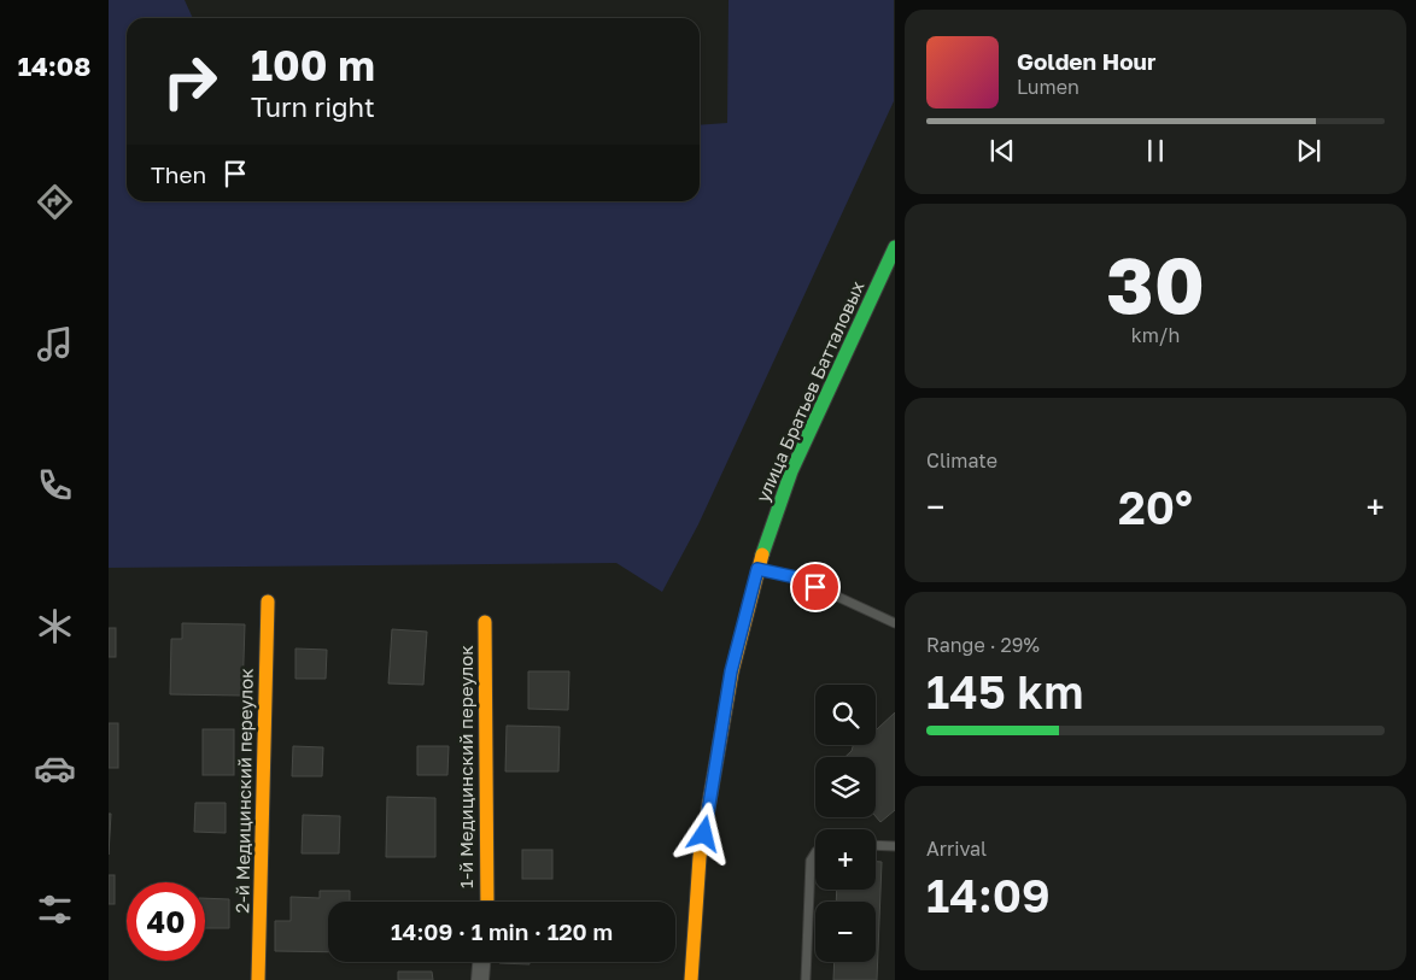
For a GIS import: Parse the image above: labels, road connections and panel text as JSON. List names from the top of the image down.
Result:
{
  "streets": {
    "street": ["улица Братьев Батталовых", "1-й Медицинский переулок", "2-й Медицинский переулок"]
  },
  "page": {
    "tabs": "14:08",
    "turn": ["100 m", "Turn right"],
    "song": ["Golden Hour", "Lumen"],
    "then": "Then",
    "tile": [
      ["30", "km/h"],
      "Climate",
      ["Range · 29%", "145 km"],
      ["Arrival", "14:09"]
    ],
    "heat": ["−", "20°", "+"],
    "map_buttons": ["+", "−"],
    "limit": "40",
    "trip": "14:09 · 1 min · 120 m"
  }
}
